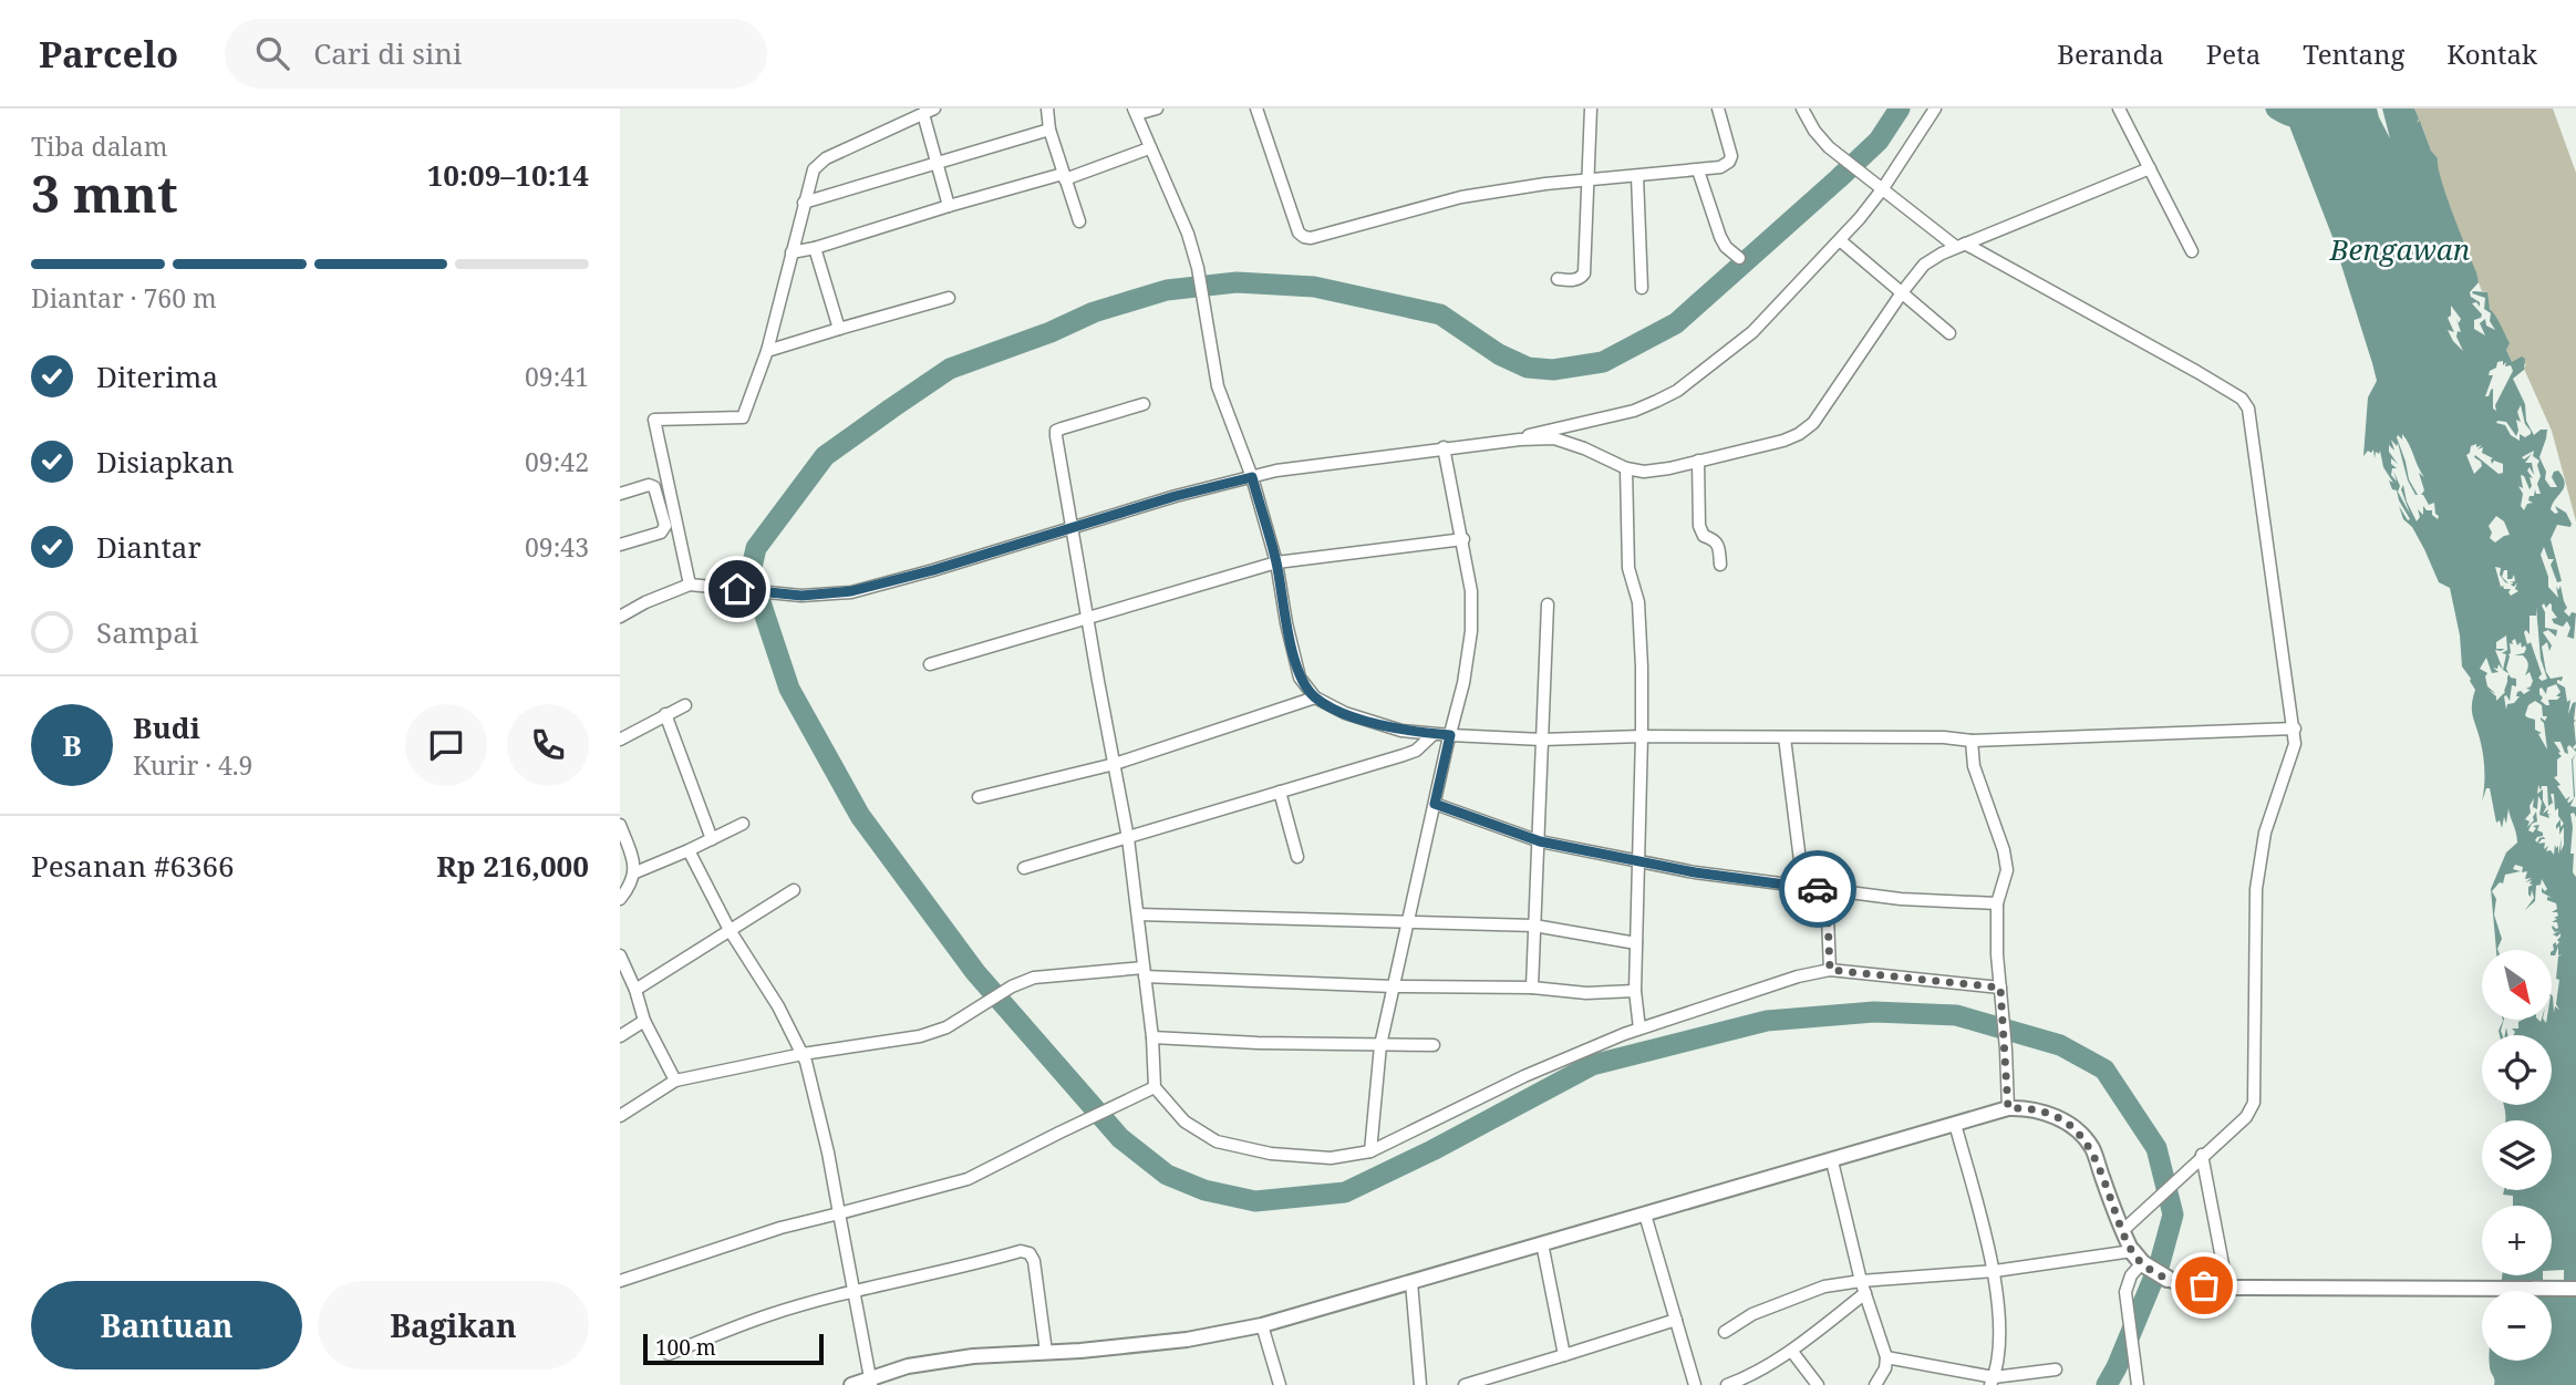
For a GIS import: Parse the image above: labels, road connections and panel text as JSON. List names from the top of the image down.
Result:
{
  "water": ["Bengawan"],
  "scale_bar": "100 m",
  "north": "bottom right",
  "page": {
    "header": "Parcelo",
    "search": "Cari di sini",
    "nav": [
      "Beranda",
      "Peta",
      "Tentang",
      "Kontak"
    ],
    "heading": ["3 mnt", "Tiba dalam", "10:09–10:14"],
    "panel": [
      "Budi",
      "Kurir · 4.9",
      "Pesanan #6366",
      "Rp 216,000"
    ],
    "bar": "Diantar · 760 m",
    "list": [
      ["Diterima", "09:41"],
      ["Disiapkan", "09:42"],
      ["Diantar", "09:43"],
      "Sampai"
    ],
    "round": "B",
    "map_buttons": ["+", "−"],
    "buttons": ["Bantuan", "Bagikan"],
    "scale": "100 m"
  }
}
